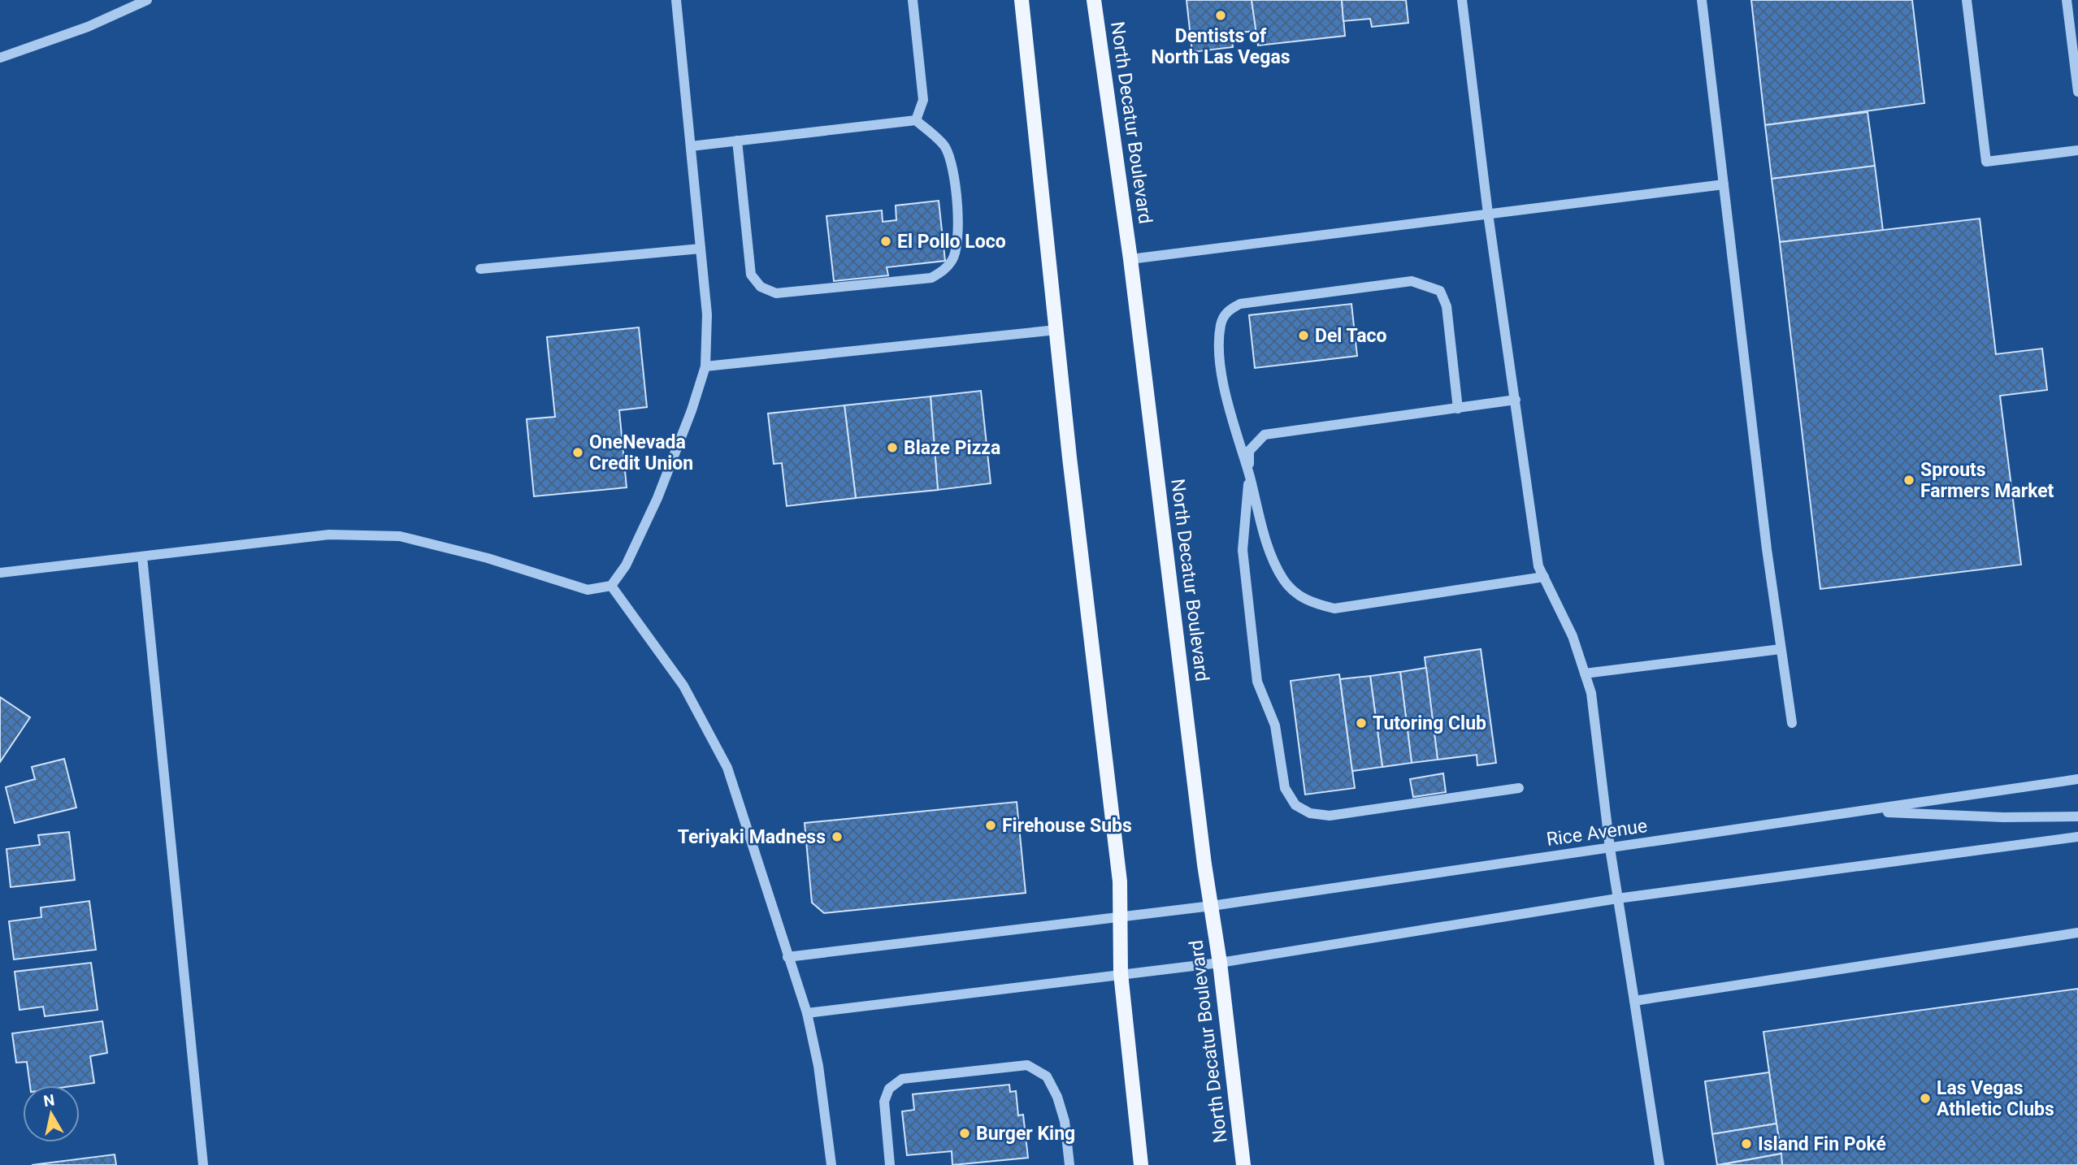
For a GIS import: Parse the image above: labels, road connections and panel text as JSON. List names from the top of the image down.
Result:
{
  "streets": {
    "main road": ["North Decatur Boulevard"],
    "street": ["Rice Avenue"]
  },
  "crossings": [
    ["North Decatur Boulevard", "Rice Avenue"]
  ],
  "places": [
    "Dentists of North Las Vegas",
    "El Pollo Loco",
    "Del Taco",
    "Blaze Pizza",
    "OneNevada Credit Union",
    "Sprouts Farmers Market",
    "Tutoring Club",
    "Firehouse Subs",
    "Teriyaki Madness",
    "Las Vegas Athletic Clubs",
    "Burger King",
    "Island Fin Poké"
  ],
  "north": "top"
}
